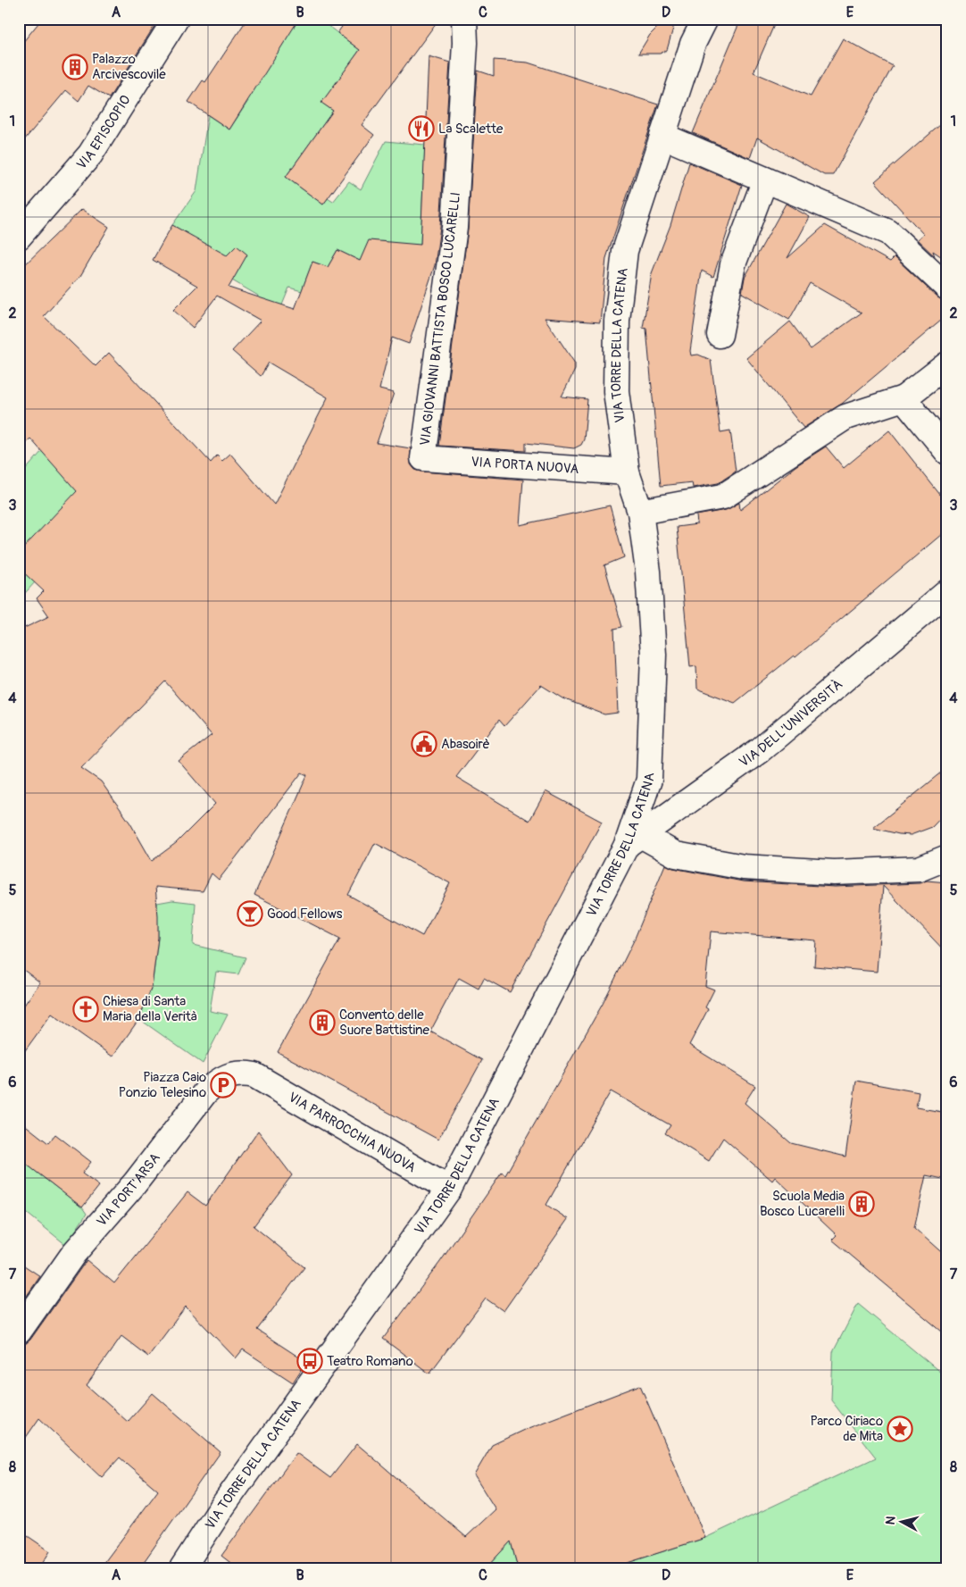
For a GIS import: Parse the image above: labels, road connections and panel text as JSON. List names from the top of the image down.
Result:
{
  "streets": {
    "street": [
      "VIA EPISCOPIO",
      "VIA GIOVANNI BATTISTA BOSCO LUCARELLI",
      "VIA TORRE DELLA CATENA",
      "VIA PORTA NUOVA",
      "VIA DELL'UNIVERSITÀ",
      "VIA PARROCCHIA NUOVA",
      "VIA PORT'ARSA"
    ]
  },
  "crossings": [
    ["VIA GIOVANNI BATTISTA BOSCO LUCARELLI", "VIA PORTA NUOVA"],
    ["VIA TORRE DELLA CATENA", "VIA PORTA NUOVA"],
    ["VIA TORRE DELLA CATENA", "VIA DELL'UNIVERSITÀ"],
    ["VIA TORRE DELLA CATENA", "VIA PARROCCHIA NUOVA"],
    ["VIA PARROCCHIA NUOVA", "VIA PORT'ARSA"]
  ],
  "places": {
    "building": ["Palazzo Arcivescovile", "Convento delle Suore Battistine", "Scuola Media Bosco Lucarelli"],
    "restaurant": ["La Scalette"],
    "public building": ["Abasoirè"],
    "bar": ["Good Fellows"],
    "church": ["Chiesa di Santa Maria della Verità"],
    "parking": ["Piazza Caio Ponzio Telesino"],
    "bus stop": ["Teatro Romano"],
    "place": ["Parco Ciriaco de Mita"]
  },
  "north": "left",
  "grid": {
    "columns": [
      "A",
      "B",
      "C",
      "D",
      "E"
    ],
    "rows": [
      "1",
      "2",
      "3",
      "4",
      "5",
      "6",
      "7",
      "8"
    ]
  }
}
